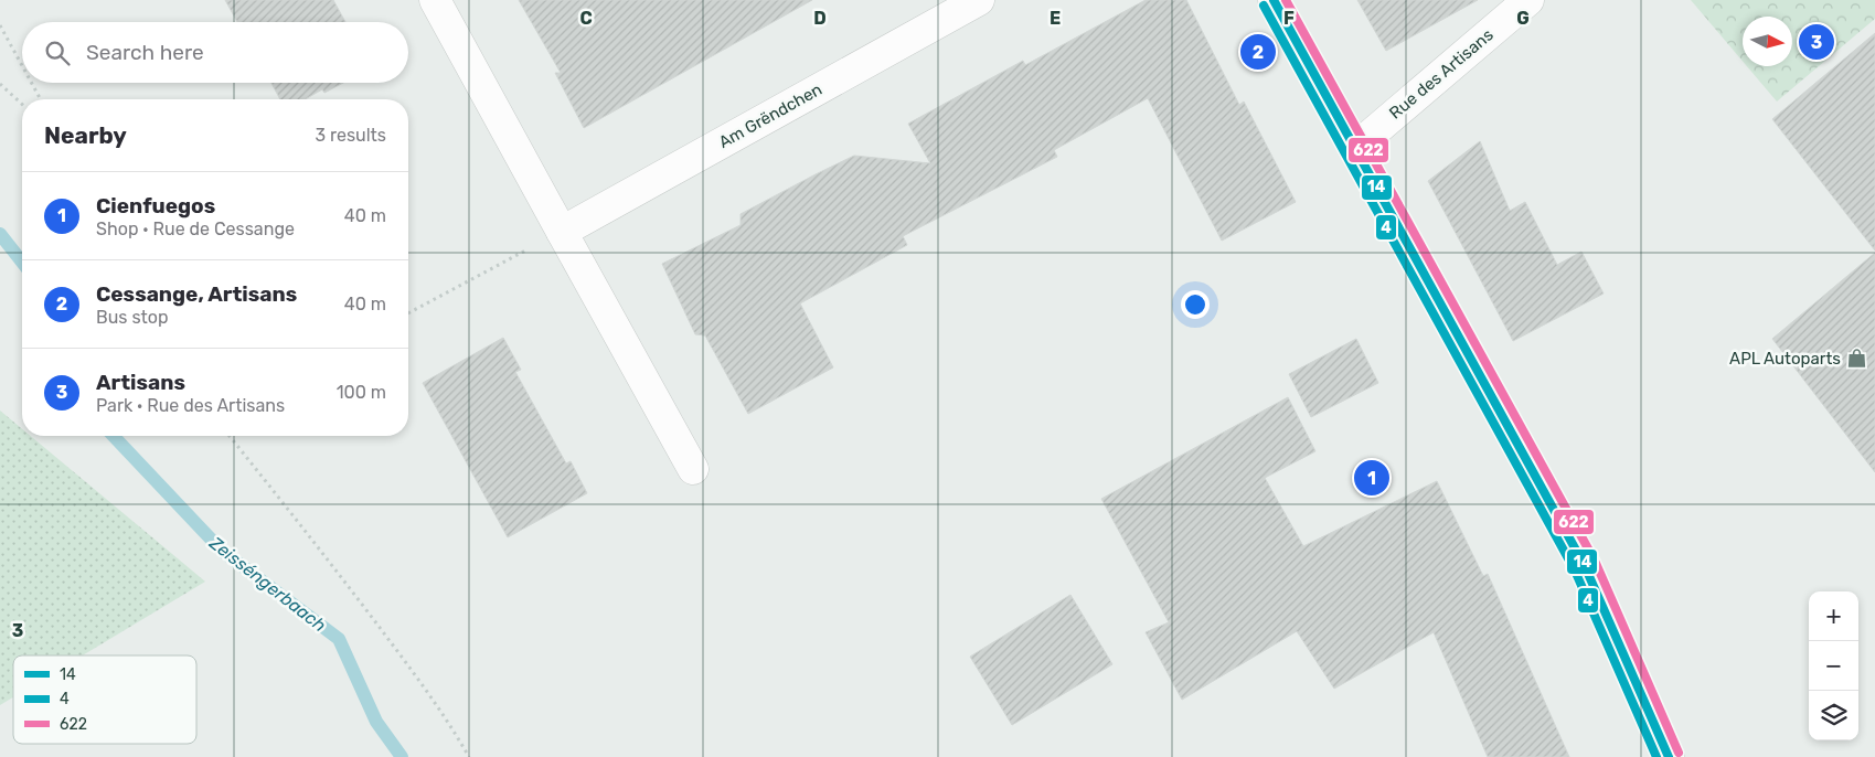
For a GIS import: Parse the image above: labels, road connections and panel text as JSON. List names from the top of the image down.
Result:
{
  "streets": {
    "street": ["Rue des Artisans", "Am Grëndchen"]
  },
  "water": ["Zeisséngerbaach"],
  "places": {
    "shop": ["APL Autoparts"]
  },
  "lines": ["transit line 14", "transit line 622", "transit line 4"],
  "legend": ["14", "4", "622"],
  "north": "right",
  "page": {
    "pins": ["3", "2", "1"],
    "search": "Search here",
    "heading": ["Nearby", "3 results"],
    "list": [
      {
        "mark": "1",
        "name": "Cienfuegos",
        "note": "Shop · Rue de Cessange",
        "value": "40 m"
      },
      {
        "mark": "2",
        "name": "Cessange, Artisans",
        "note": "Bus stop",
        "value": "40 m"
      },
      {
        "mark": "3",
        "name": "Artisans",
        "note": "Park · Rue des Artisans",
        "value": "100 m"
      }
    ],
    "map_buttons": ["+", "−"]
  },
  "grid": {
    "columns": [
      "C",
      "D",
      "E",
      "F",
      "G"
    ],
    "rows": ["3"]
  }
}
